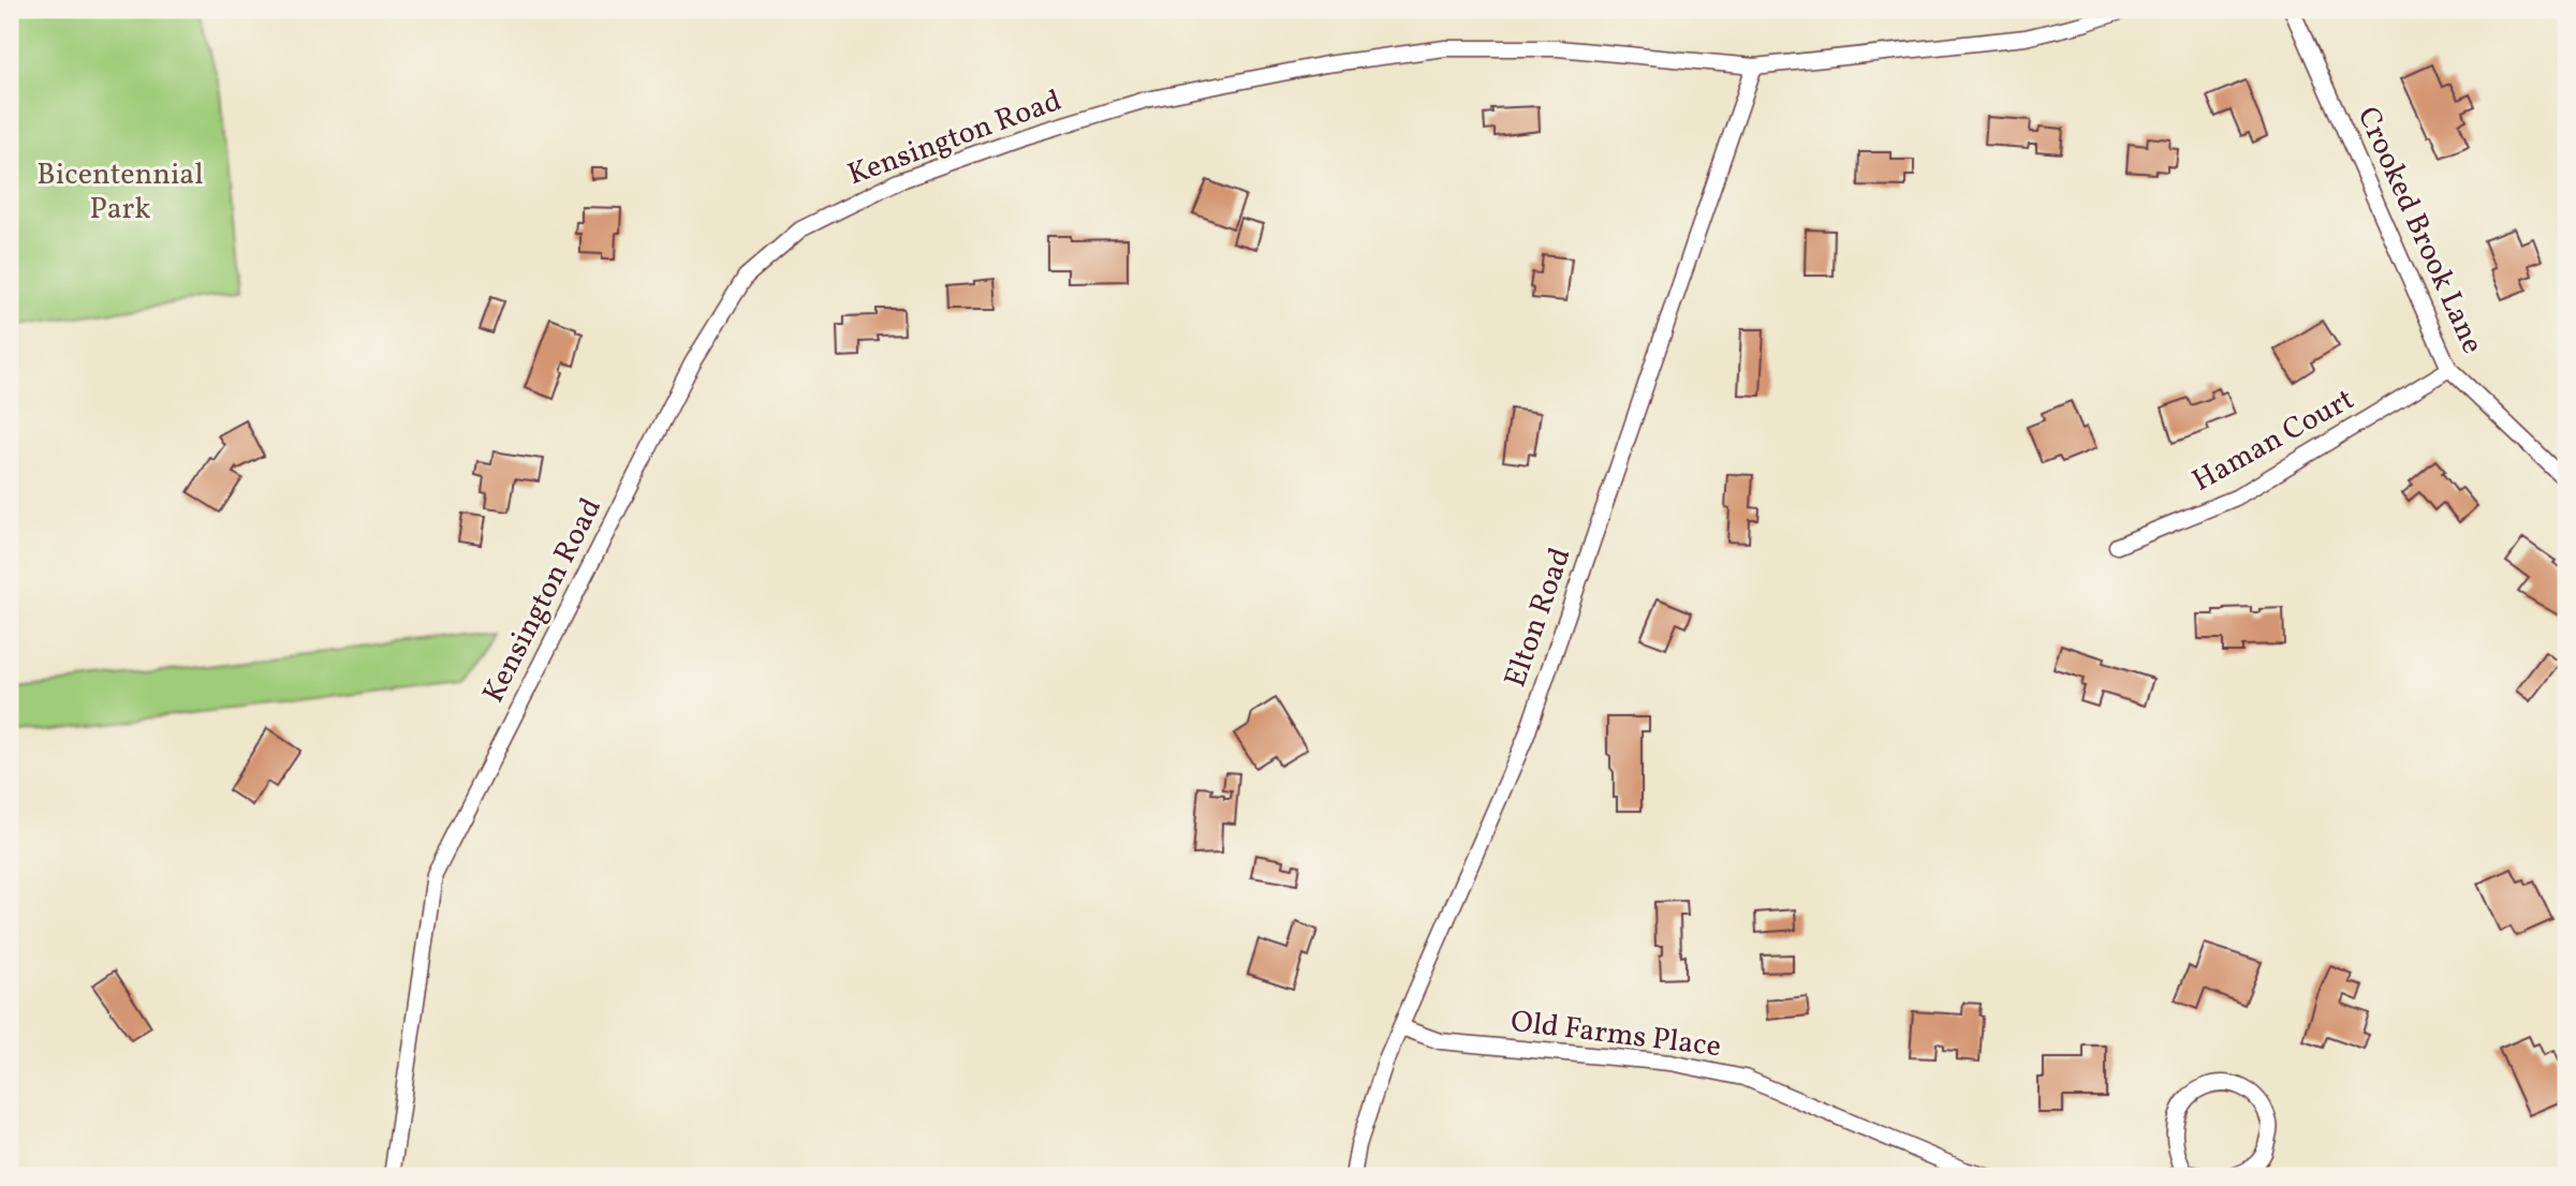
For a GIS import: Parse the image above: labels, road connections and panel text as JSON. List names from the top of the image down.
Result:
{
  "streets": {
    "street": [
      "Kensington Road",
      "Crooked Brook Lane",
      "Haman Court",
      "Elton Road",
      "Old Farms Place"
    ]
  },
  "crossings": [
    ["Kensington Road", "Elton Road"],
    ["Crooked Brook Lane", "Haman Court"],
    ["Elton Road", "Old Farms Place"]
  ],
  "parks": ["Bicentennial Park"]
}
